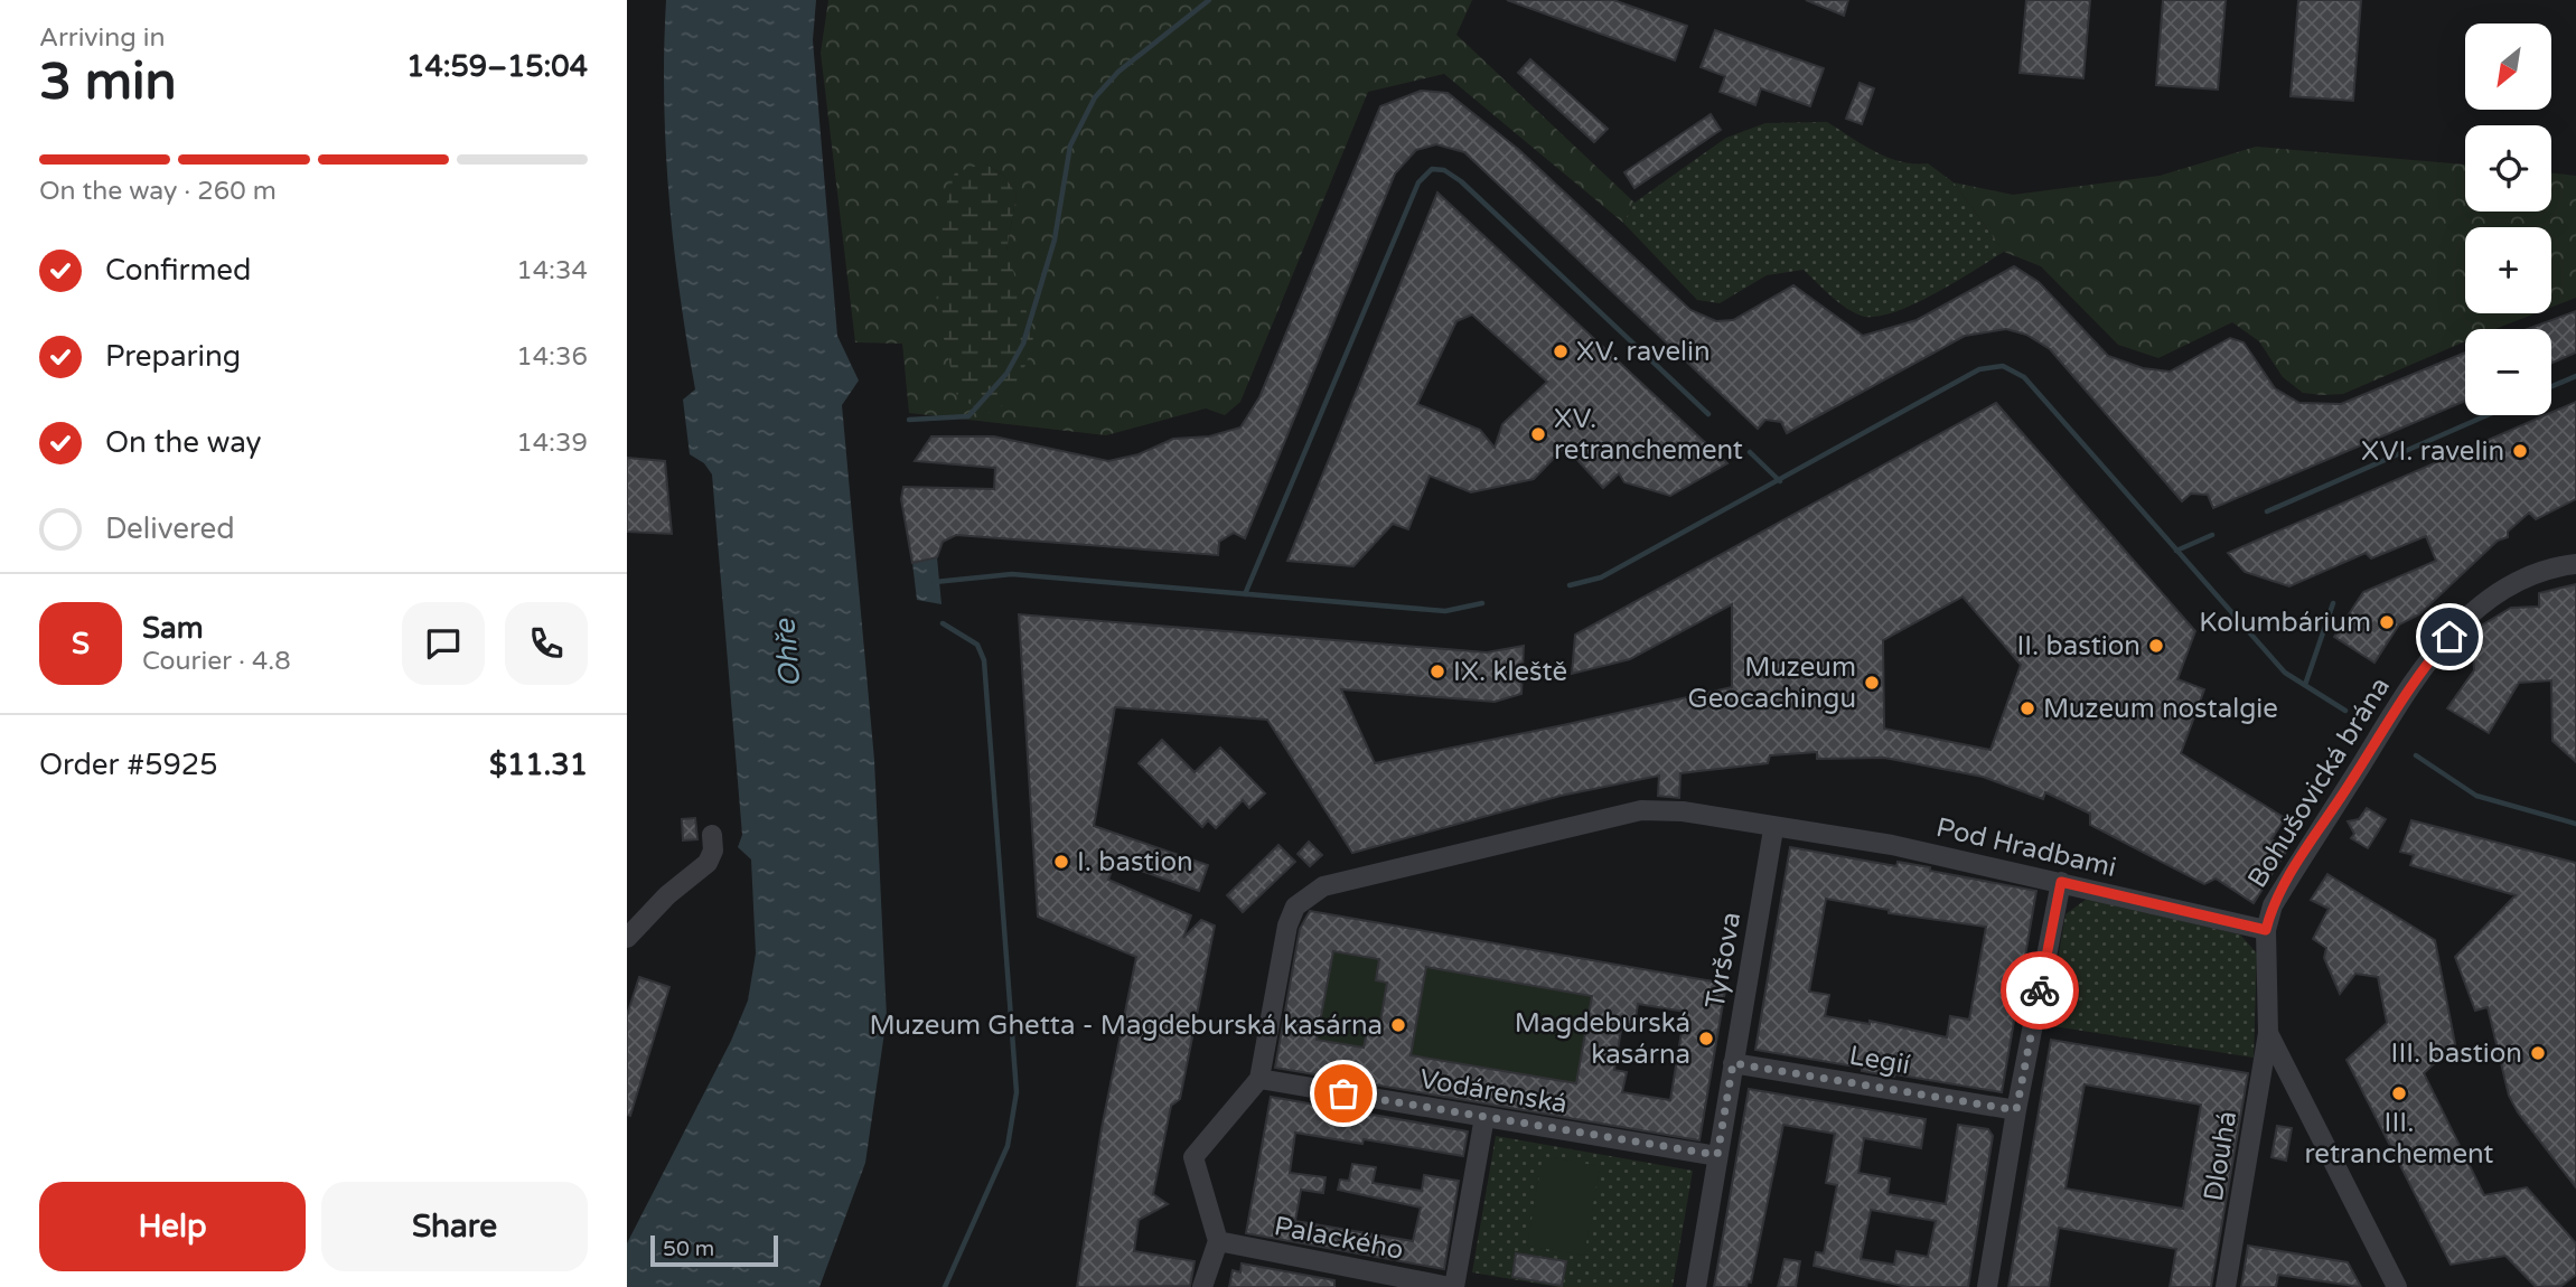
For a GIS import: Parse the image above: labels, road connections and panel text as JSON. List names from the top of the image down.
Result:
{
  "streets": {
    "street": [
      "Bohušovická brána",
      "Pod Hradbami",
      "Tyršova",
      "Legií",
      "Vodárenská",
      "Dlouhá",
      "Palackého"
    ]
  },
  "crossings": [
    ["Bohušovická brána", "Pod Hradbami"],
    ["Pod Hradbami", "Tyršova"],
    ["Pod Hradbami", "Vodárenská"],
    ["Tyršova", "Legií"],
    ["Tyršova", "Vodárenská"]
  ],
  "water": ["Ohře"],
  "places": [
    "XV. ravelin",
    "XV. retranchement",
    "XVI. ravelin",
    "Kolumbárium",
    "II. bastion",
    "IX. kleště",
    "Muzeum Geocachingu",
    "Muzeum nostalgie",
    "I. bastion",
    "Muzeum Ghetta - Magdeburská kasárna",
    "Magdeburská kasárna",
    "III. bastion",
    "III. retranchement"
  ],
  "scale_bar": "50 m",
  "north": "bottom left",
  "page": {
    "heading": ["3 min", "Arriving in", "14:59–15:04"],
    "panel": [
      "Sam",
      "Courier · 4.8",
      "Order #5925",
      "$11.31"
    ],
    "map_buttons": ["+", "−"],
    "bar": "On the way · 260 m",
    "list": [
      ["Confirmed", "14:34"],
      ["Preparing", "14:36"],
      ["On the way", "14:39"],
      "Delivered"
    ],
    "round": "S",
    "buttons": ["Help", "Share"],
    "scale": "50 m"
  }
}
